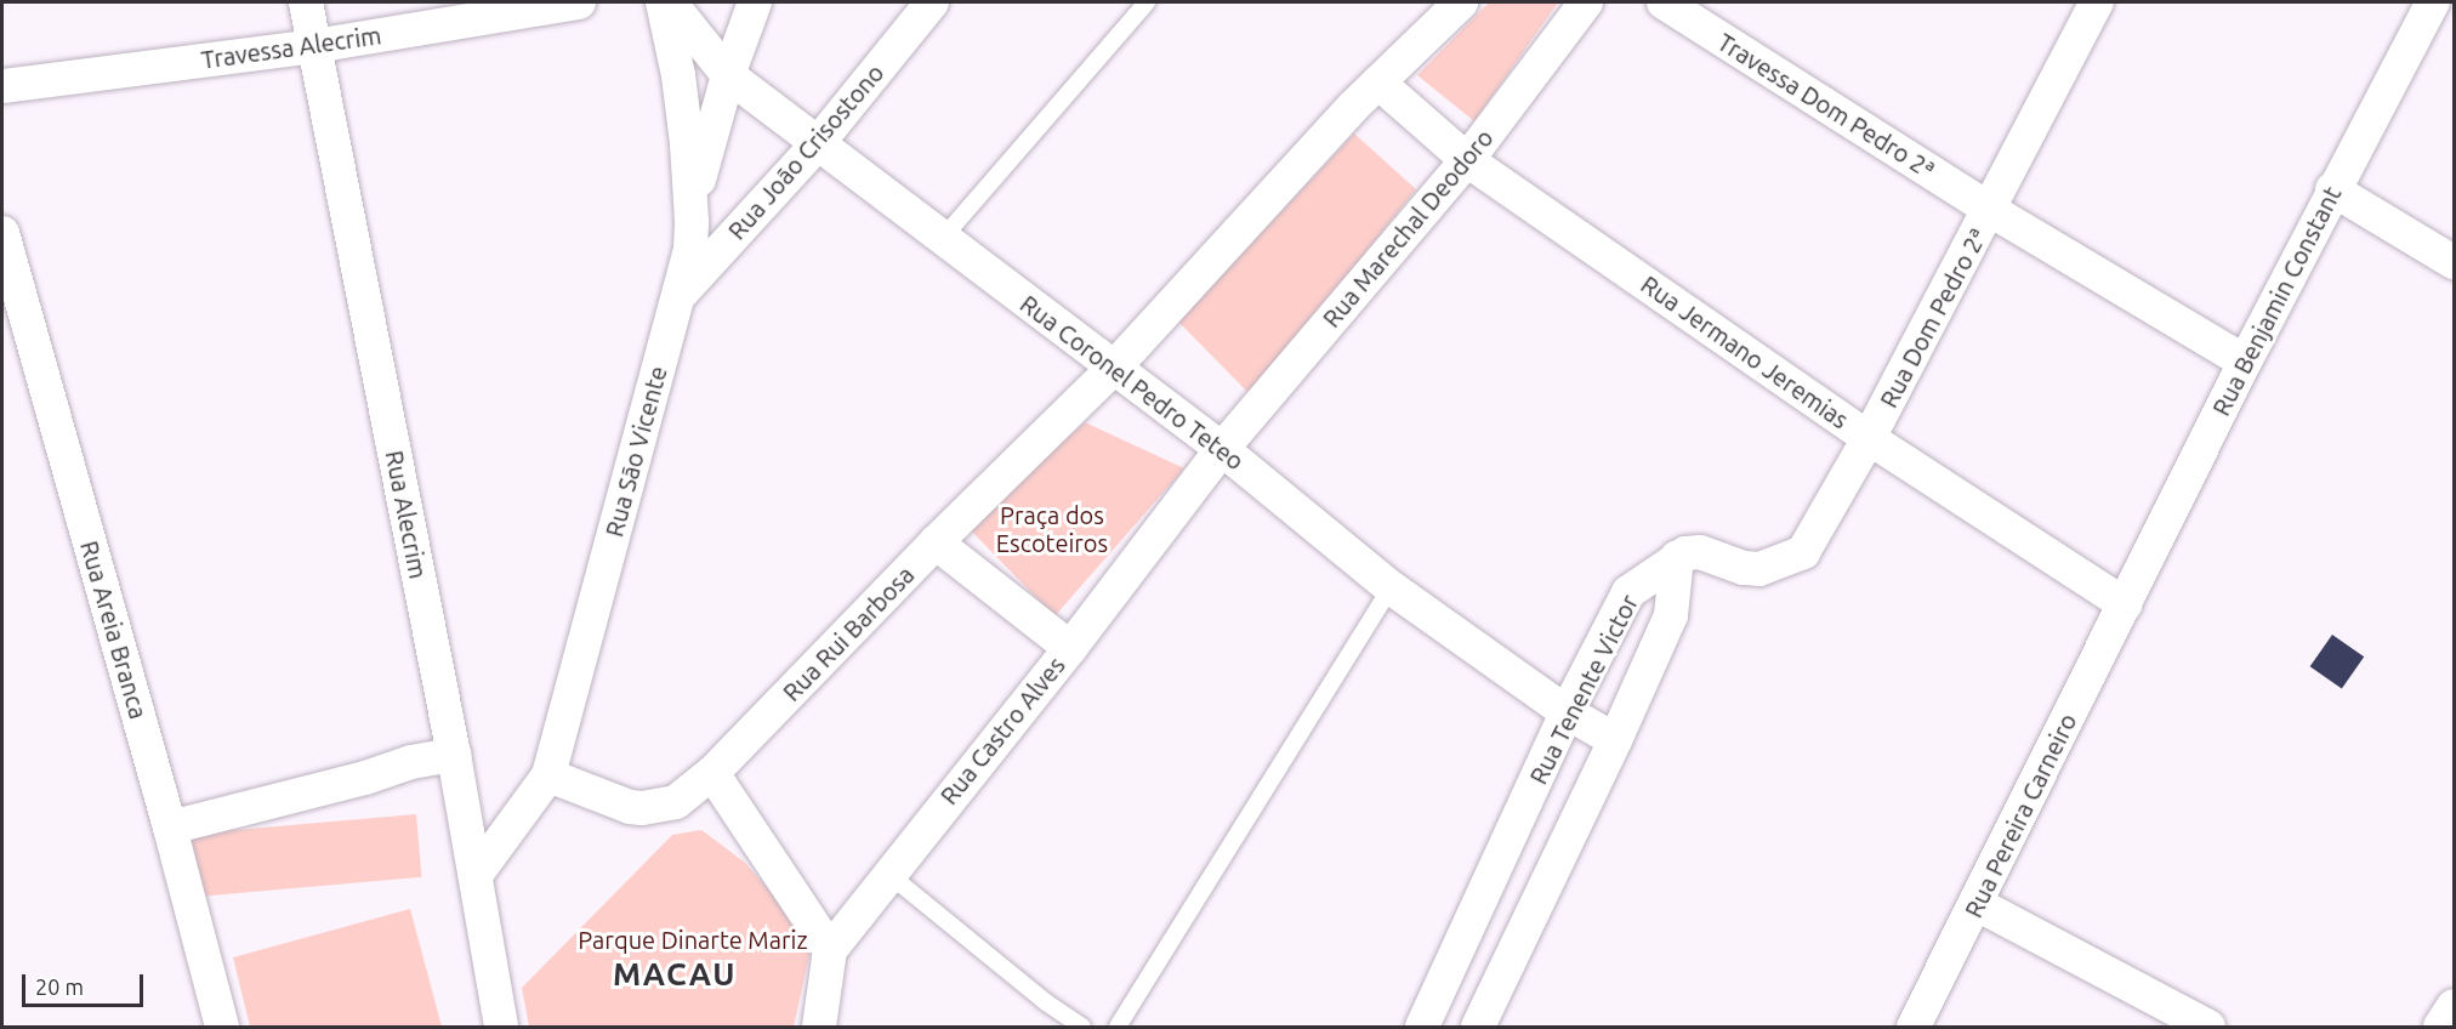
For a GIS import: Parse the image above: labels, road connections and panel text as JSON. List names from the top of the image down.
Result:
{
  "streets": {
    "street": [
      "Travessa Alecrim",
      "Travessa Dom Pedro 2ª",
      "Rua João Crisostono",
      "Rua Marechal Deodoro",
      "Rua Benjamin Constant",
      "Rua Dom Pedro 2ª",
      "Rua Jermano Jeremias",
      "Rua Coronel Pedro Teteo",
      "Rua São Vicente",
      "Rua Alecrim",
      "Rua Areia Branca",
      "Rua Rui Barbosa",
      "Rua Tenente Victor",
      "Rua Castro Alves",
      "Rua Pereira Carneiro"
    ]
  },
  "crossings": [
    ["Travessa Alecrim", "Rua Alecrim"],
    ["Travessa Dom Pedro 2ª", "Rua Benjamin Constant"],
    ["Travessa Dom Pedro 2ª", "Rua Dom Pedro 2ª"],
    ["Rua João Crisostono", "Rua Coronel Pedro Teteo"],
    ["Rua João Crisostono", "Rua São Vicente"],
    ["Rua Marechal Deodoro", "Rua Jermano Jeremias"],
    ["Rua Marechal Deodoro", "Rua Coronel Pedro Teteo"],
    ["Rua Marechal Deodoro", "Rua Castro Alves"],
    ["Rua Benjamin Constant", "Rua Jermano Jeremias"],
    ["Rua Benjamin Constant", "Rua Pereira Carneiro"],
    ["Rua Dom Pedro 2ª", "Rua Jermano Jeremias"],
    ["Rua Dom Pedro 2ª", "Rua Tenente Victor"],
    ["Rua Jermano Jeremias", "Rua Pereira Carneiro"],
    ["Rua Coronel Pedro Teteo", "Rua Rui Barbosa"],
    ["Rua Coronel Pedro Teteo", "Rua Tenente Victor"],
    ["Rua Coronel Pedro Teteo", "Rua Castro Alves"],
    ["Rua São Vicente", "Rua Alecrim"],
    ["Rua São Vicente", "Rua Rui Barbosa"]
  ],
  "districts": ["MACAU"],
  "parks": ["Praça dos Escoteiros", "Parque Dinarte Mariz"],
  "scale_bar": "20 m"
}
